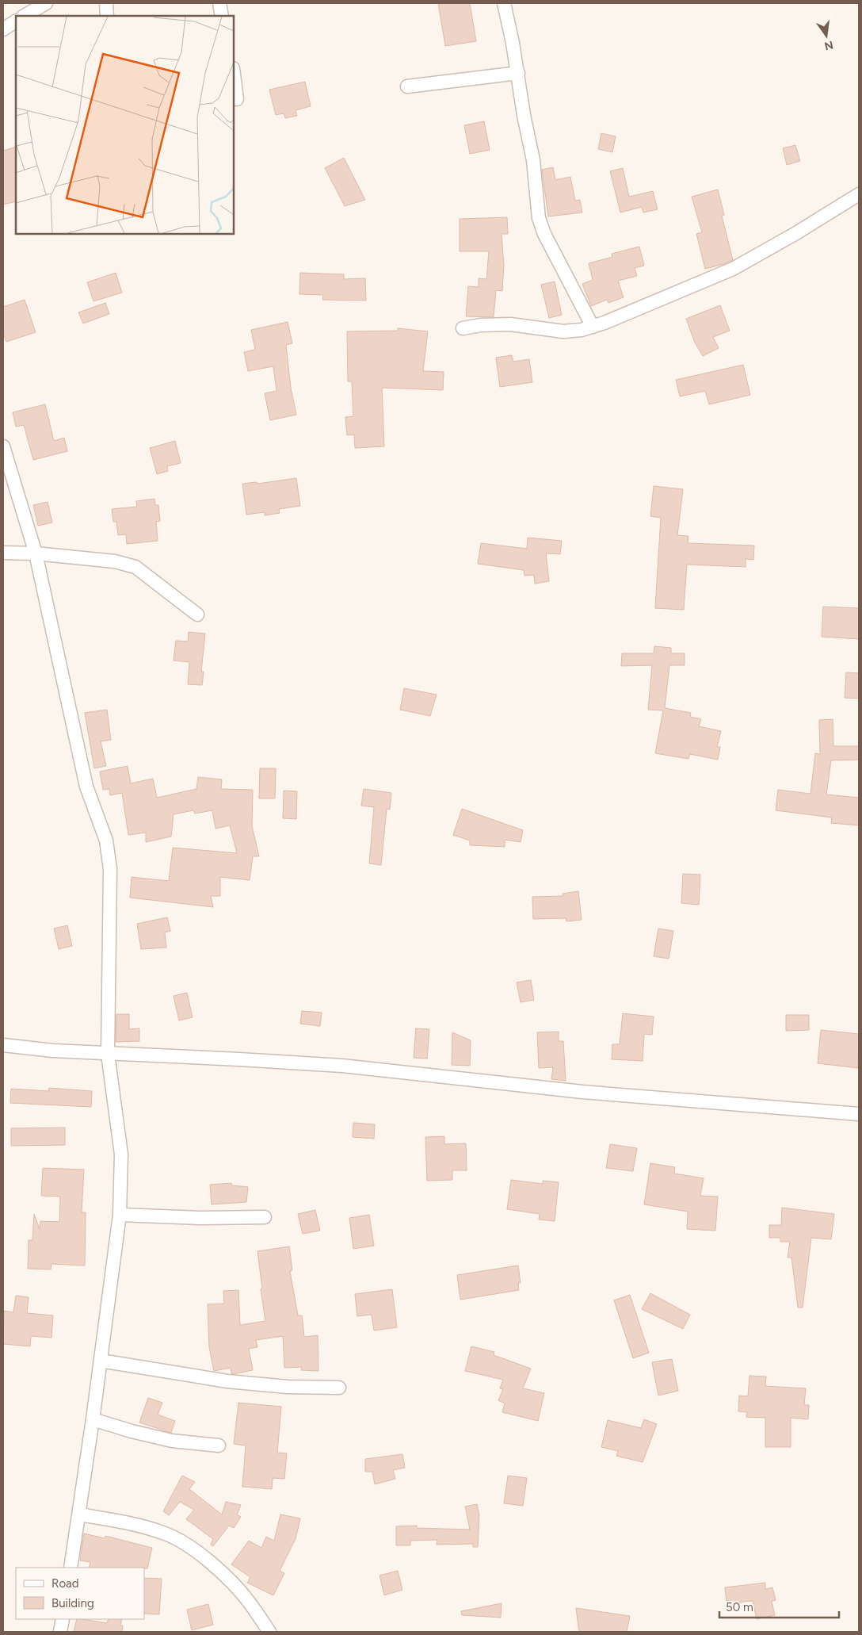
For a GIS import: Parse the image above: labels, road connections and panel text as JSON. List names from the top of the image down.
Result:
{
  "legend": ["Road", "Building"],
  "scale_bar": "50 m",
  "north": "bottom"
}
